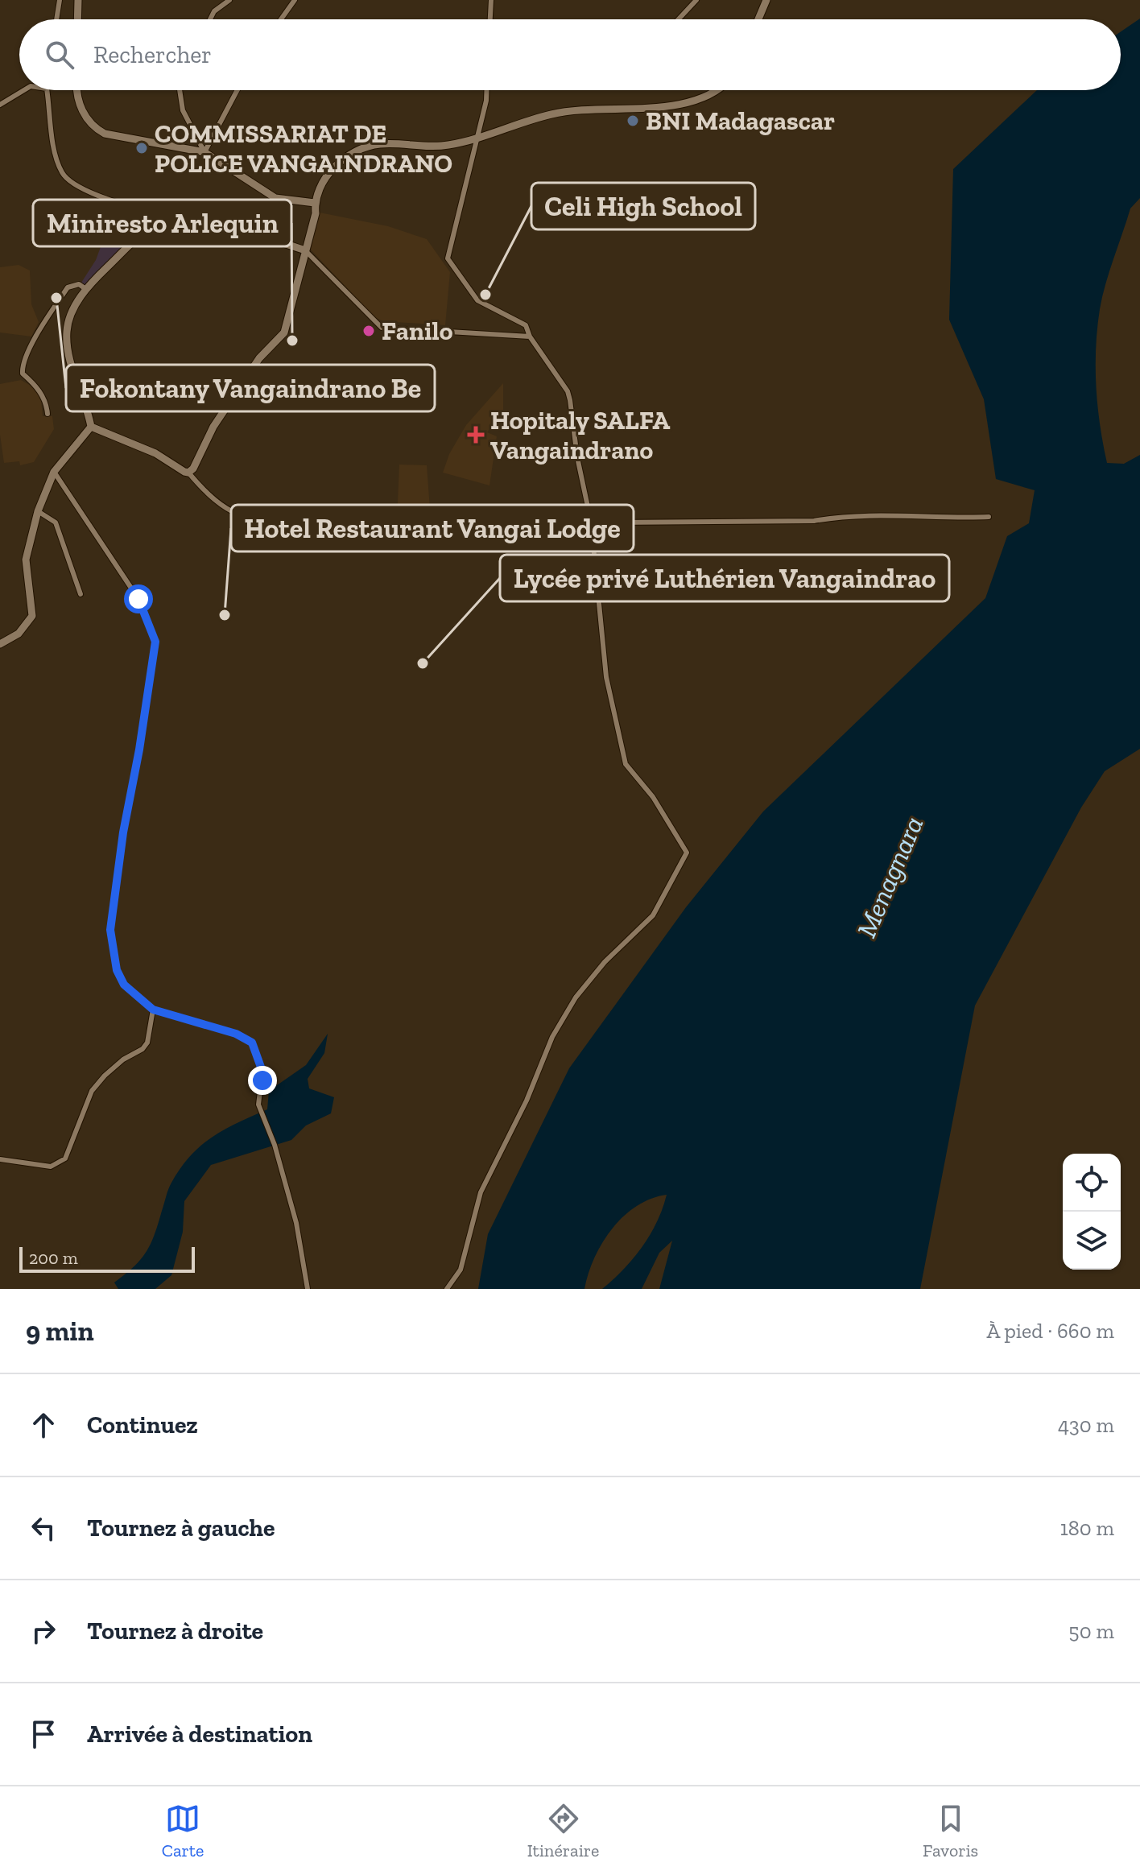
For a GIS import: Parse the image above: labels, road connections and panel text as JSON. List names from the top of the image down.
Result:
{
  "water": ["Menagnara"],
  "places": {
    "other": [
      "BNI Madagascar",
      "COMMISSARIAT DE POLICE VANGAINDRANO",
      "Celi High School",
      "Fokontany Vangaindrano Be",
      "Fanilo",
      "Miniresto Arlequin",
      "Hotel Restaurant Vangai Lodge",
      "Lycée privé Luthérien Vangaindrao"
    ],
    "health": ["Hopitaly SALFA Vangaindrano"]
  },
  "scale_bar": "200 m",
  "page": {
    "search": "Rechercher",
    "scale": "200 m",
    "heading": ["9 min", "À pied · 660 m"],
    "list": [
      ["Continuez", "430 m"],
      ["Tournez à gauche", "180 m"],
      ["Tournez à droite", "50 m"],
      "Arrivée à destination"
    ],
    "nav": ["Carte", "Itinéraire", "Favoris"]
  }
}
